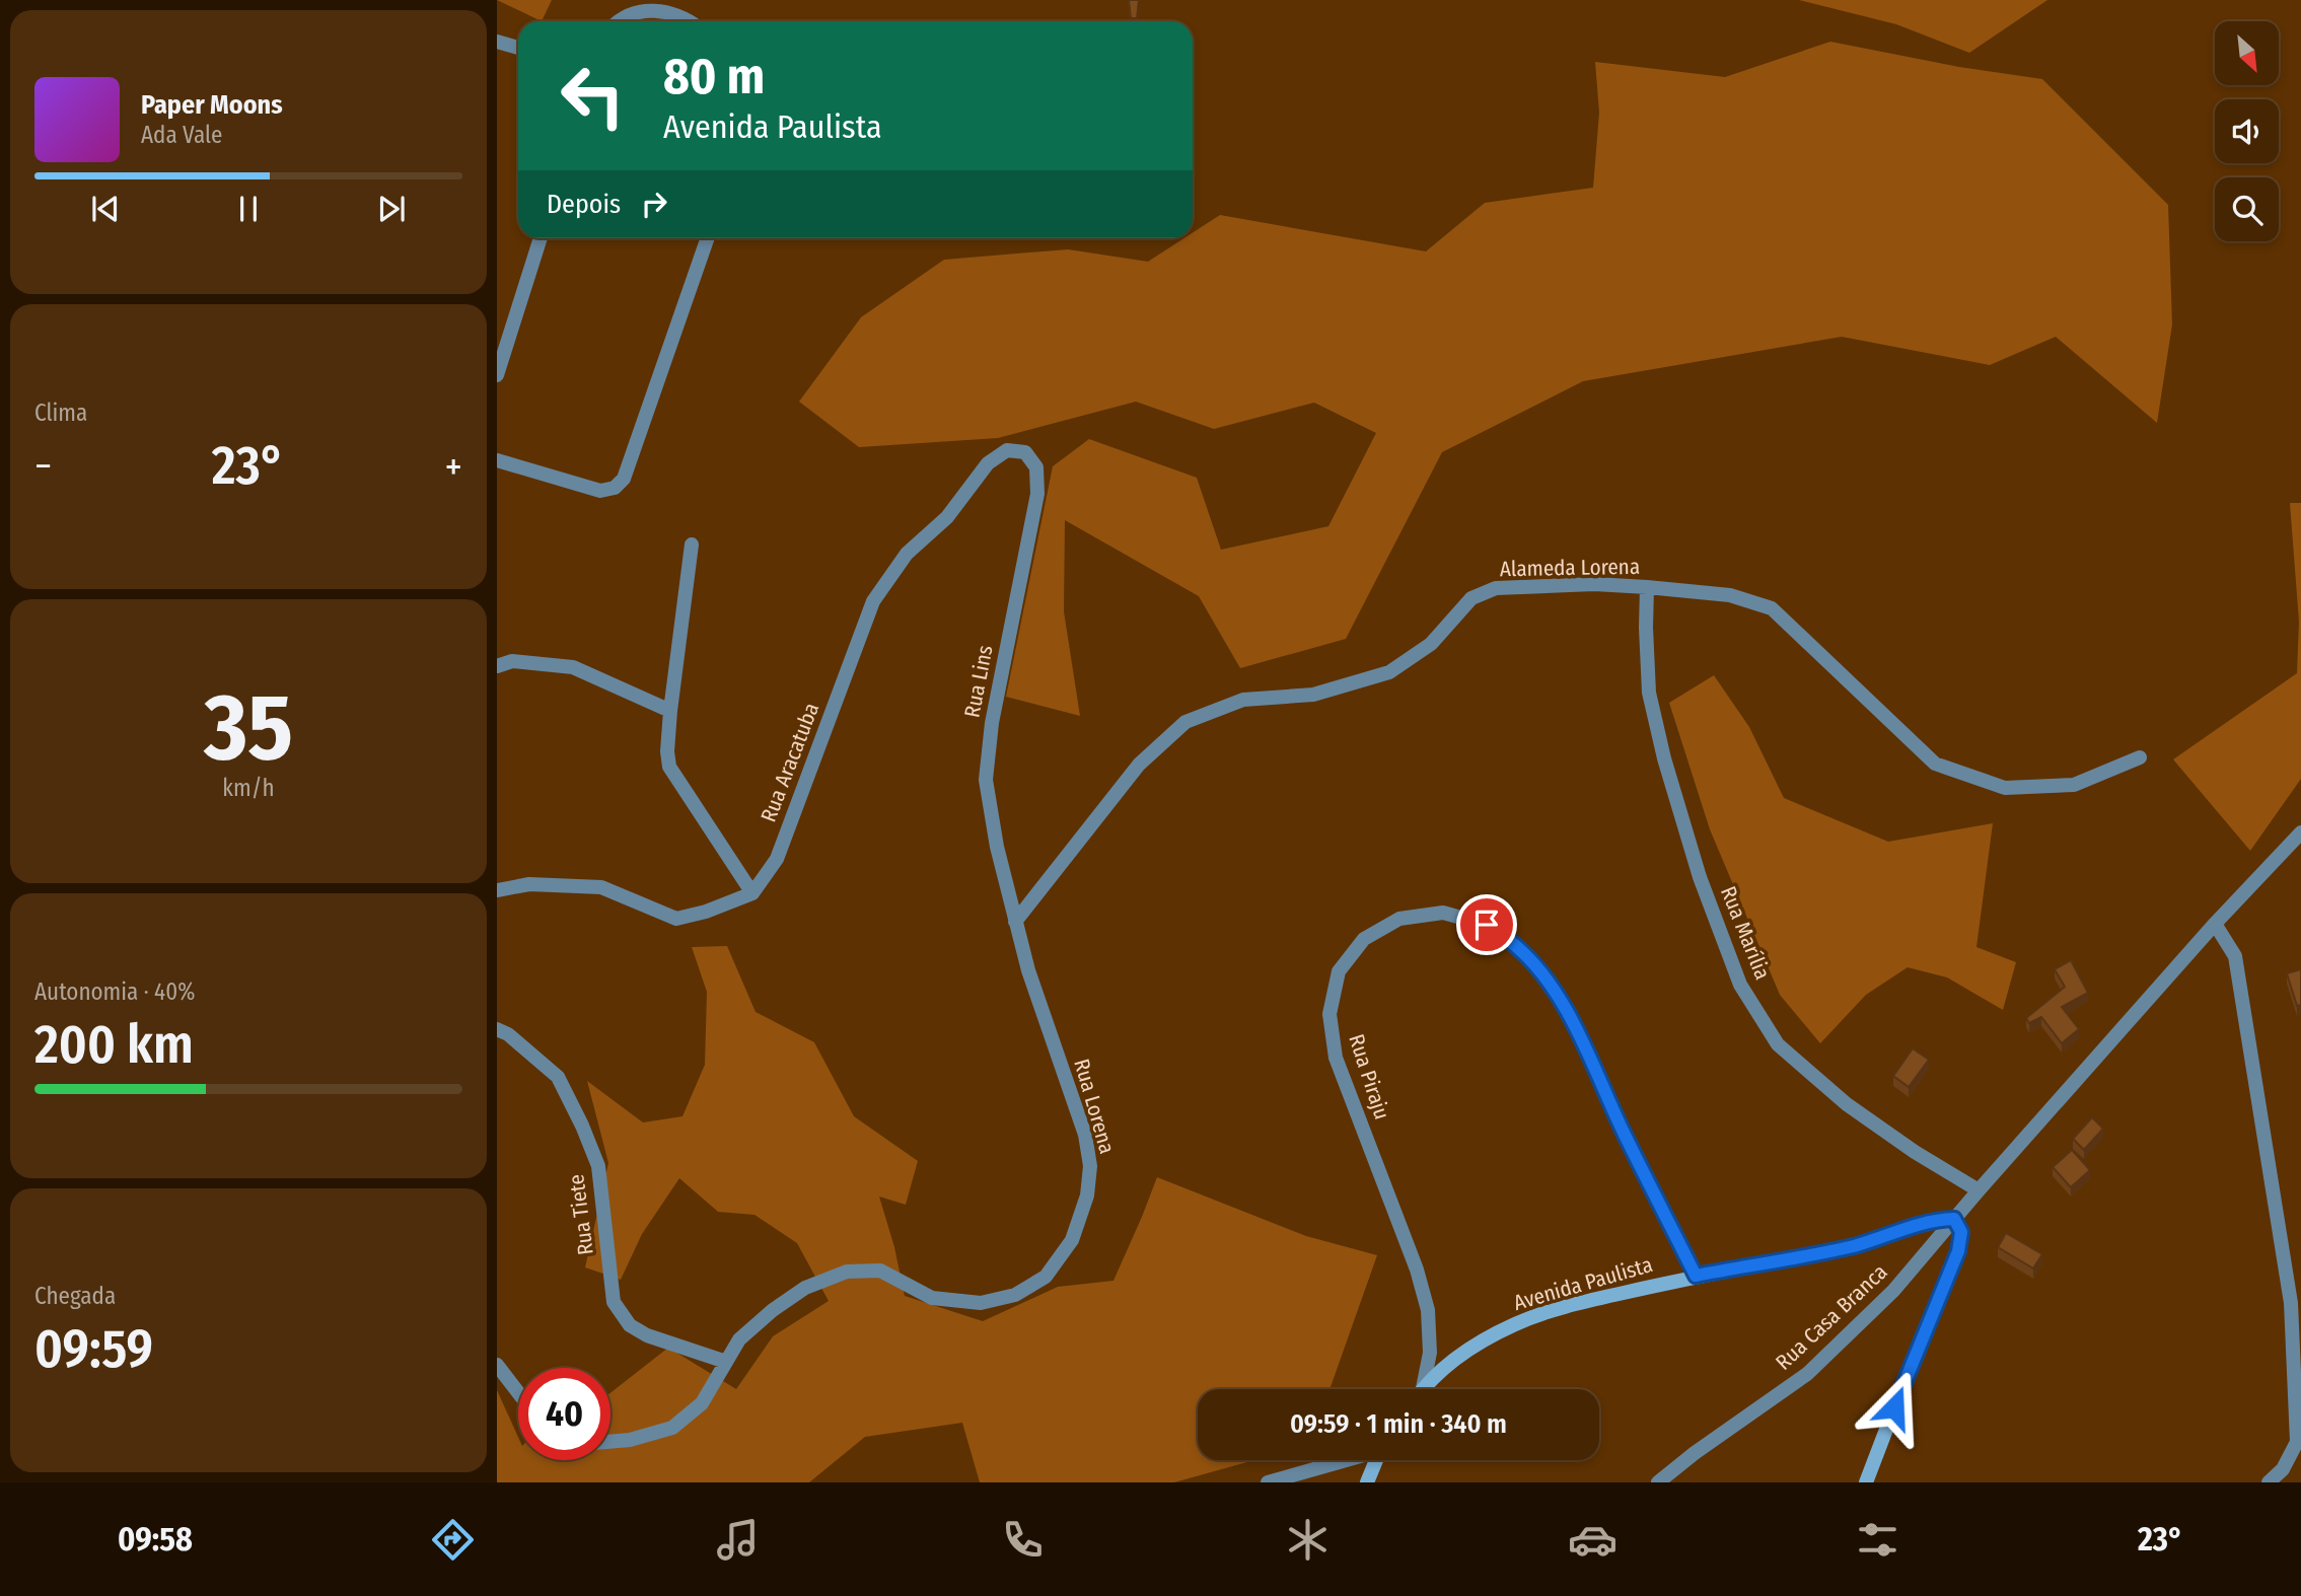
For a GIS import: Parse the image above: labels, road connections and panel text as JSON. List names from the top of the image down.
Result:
{
  "streets": {
    "street": [
      "Alameda Lorena",
      "Rua Lins",
      "Rua Aracatuba",
      "Rua Marília",
      "Rua Piraju",
      "Rua Lorena",
      "Rua Tiete",
      "Avenida Paulista",
      "Rua Casa Branca"
    ]
  },
  "crossings": [
    ["Alameda Lorena", "Rua Lins"],
    ["Alameda Lorena", "Rua Marília"],
    ["Alameda Lorena", "Rua Lorena"],
    ["Rua Lins", "Rua Aracatuba"],
    ["Rua Lins", "Rua Lorena"],
    ["Rua Marília", "Rua Casa Branca"],
    ["Rua Piraju", "Avenida Paulista"],
    ["Rua Lorena", "Rua Tiete"],
    ["Avenida Paulista", "Rua Casa Branca"]
  ],
  "north": "bottom right",
  "page": {
    "turn": ["80 m", "Avenida Paulista"],
    "song": ["Paper Moons", "Ada Vale"],
    "then": "Depois",
    "tile": [
      "Clima",
      ["35", "km/h"],
      ["Autonomia · 40%", "200 km"],
      ["Chegada", "09:59"]
    ],
    "heat": ["−", "23°", "+"],
    "limit": "40",
    "trip": "09:59 · 1 min · 340 m",
    "tabs": ["09:58", "23°"]
  }
}
